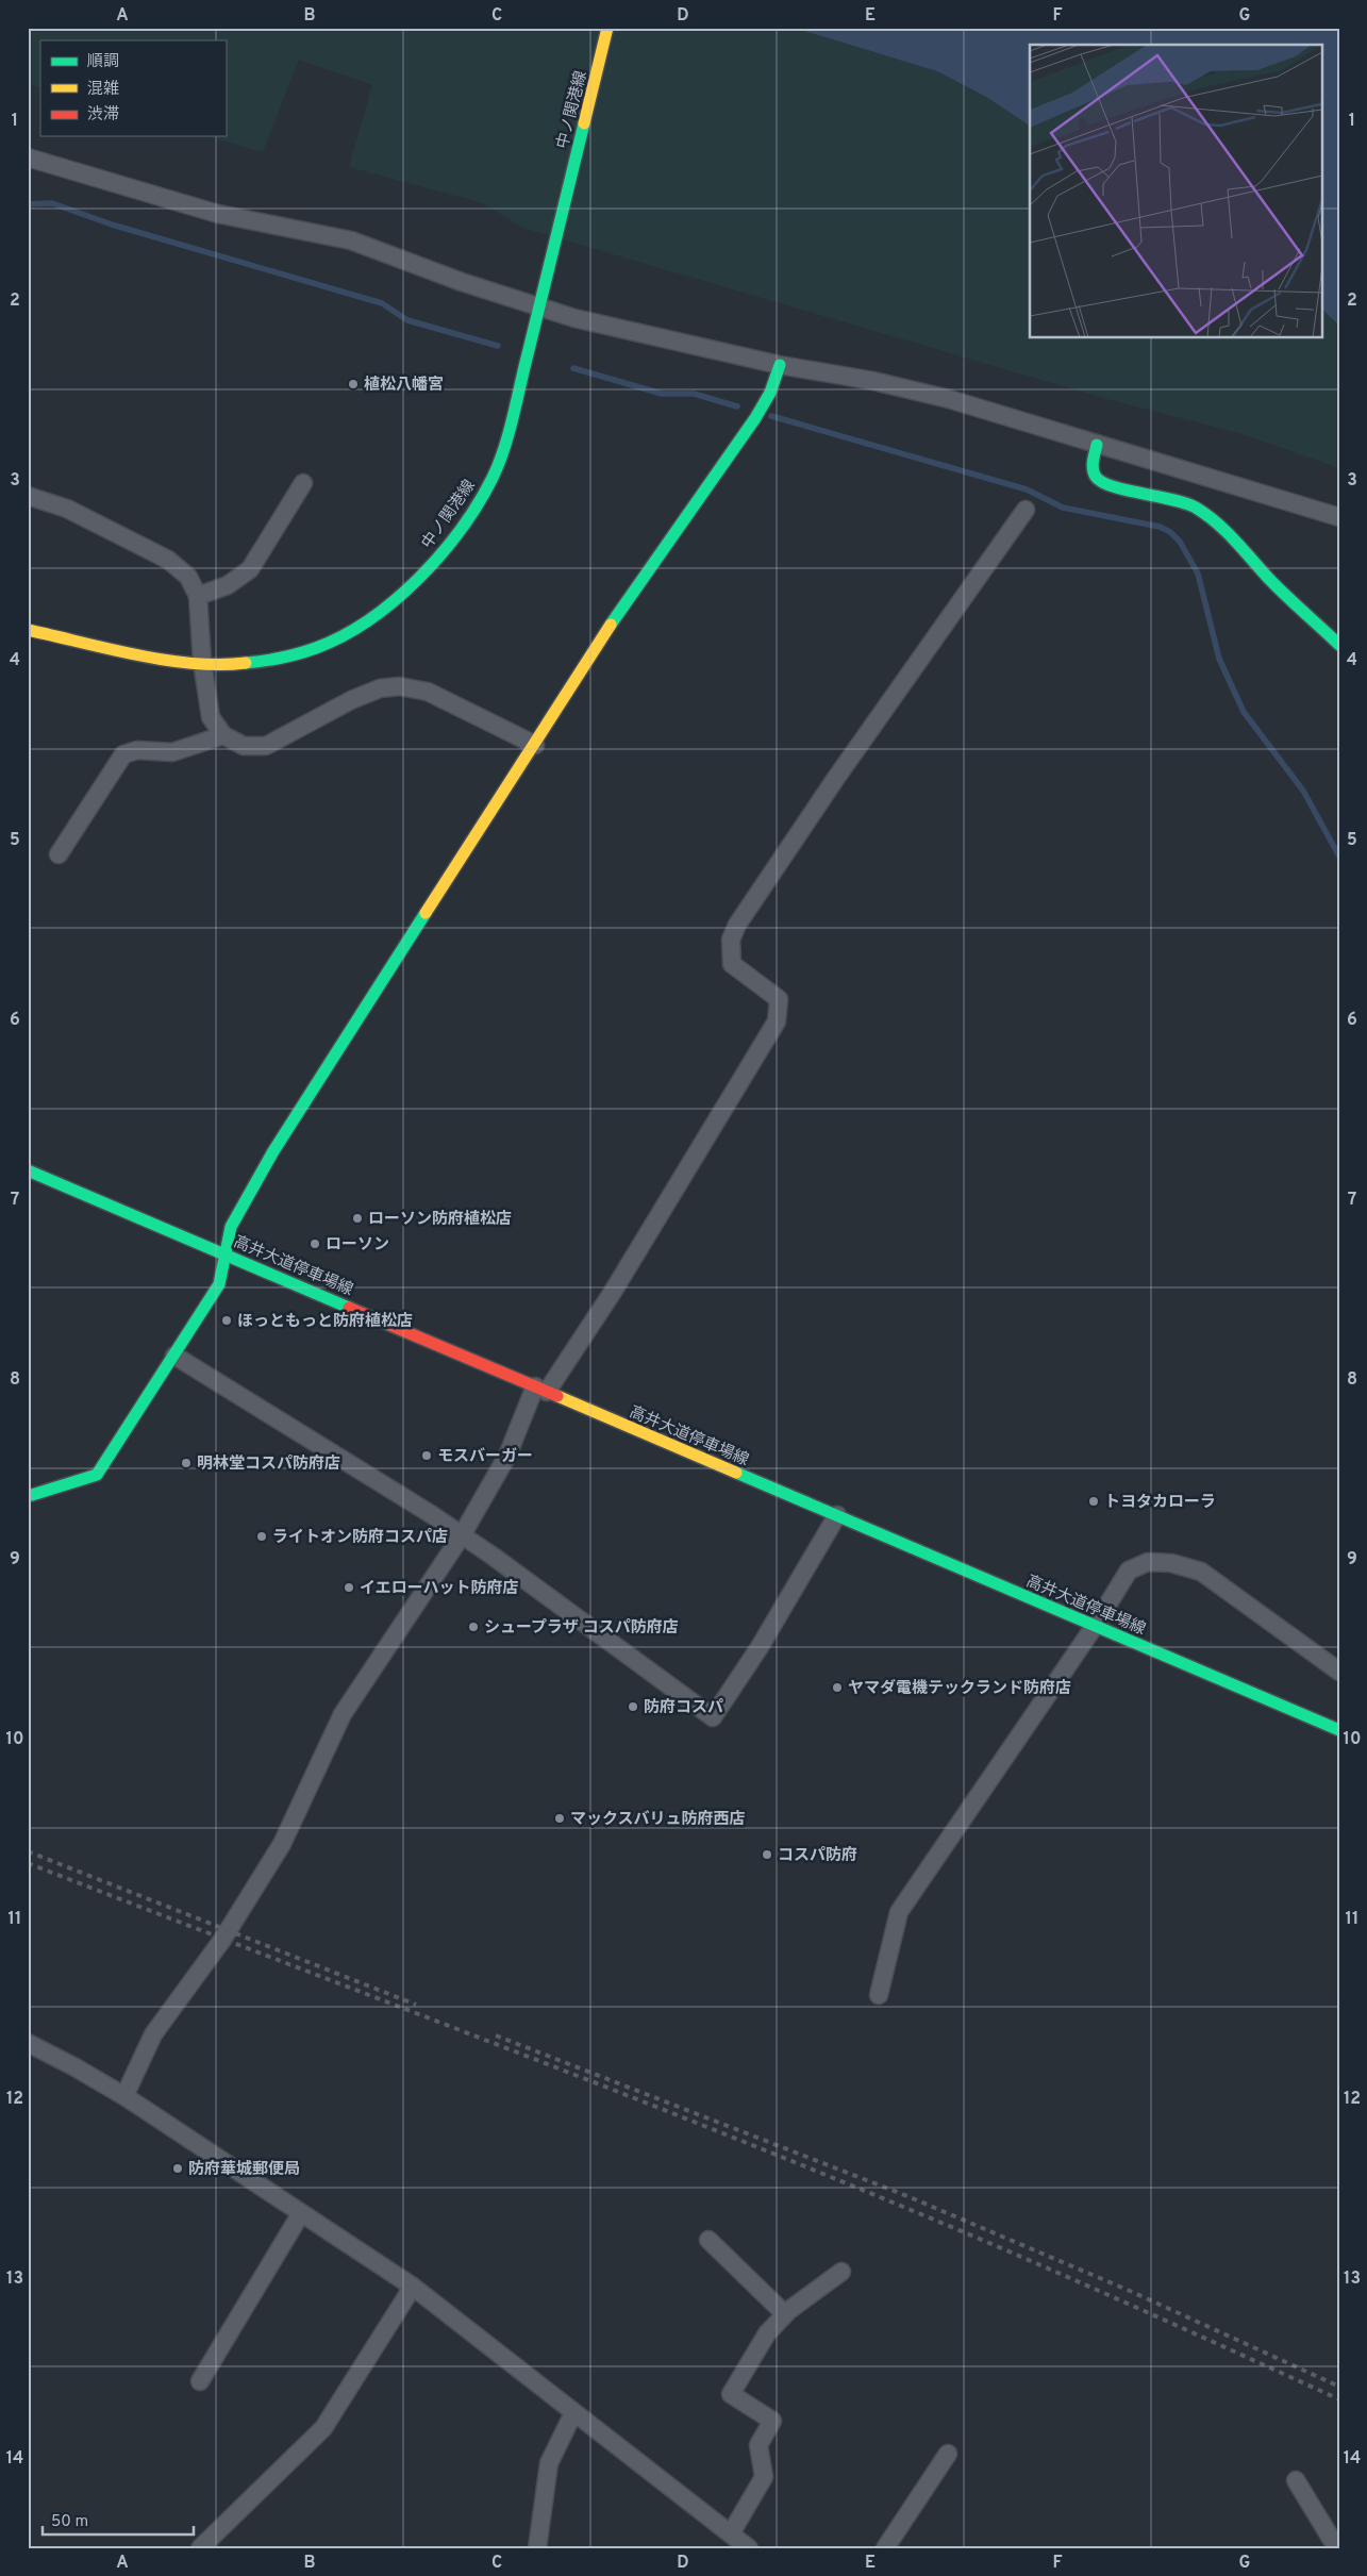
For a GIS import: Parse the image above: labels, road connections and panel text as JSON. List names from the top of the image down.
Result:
{
  "streets": {
    "main road": ["中ノ関港線", "高井大道停車場線"]
  },
  "places": [
    "植松八幡宮",
    "ローソン防府植松店",
    "ローソン",
    "ほっともっと防府植松店",
    "モスバーガー",
    "明林堂コスパ防府店",
    "トヨタカローラ",
    "ライトオン防府コスパ店",
    "イエローハット防府店",
    "シュープラザ コスパ防府店",
    "ヤマダ電機テックランド防府店",
    "防府コスパ",
    "マックスバリュ防府西店",
    "コスパ防府",
    "防府華城郵便局"
  ],
  "legend": ["順調", "混雑", "渋滞"],
  "scale_bar": "50 m",
  "grid": {
    "columns": [
      "A",
      "B",
      "C",
      "D",
      "E",
      "F",
      "G"
    ],
    "rows": [
      "1",
      "2",
      "3",
      "4",
      "5",
      "6",
      "7",
      "8",
      "9",
      "10",
      "11",
      "12",
      "13",
      "14"
    ]
  }
}
